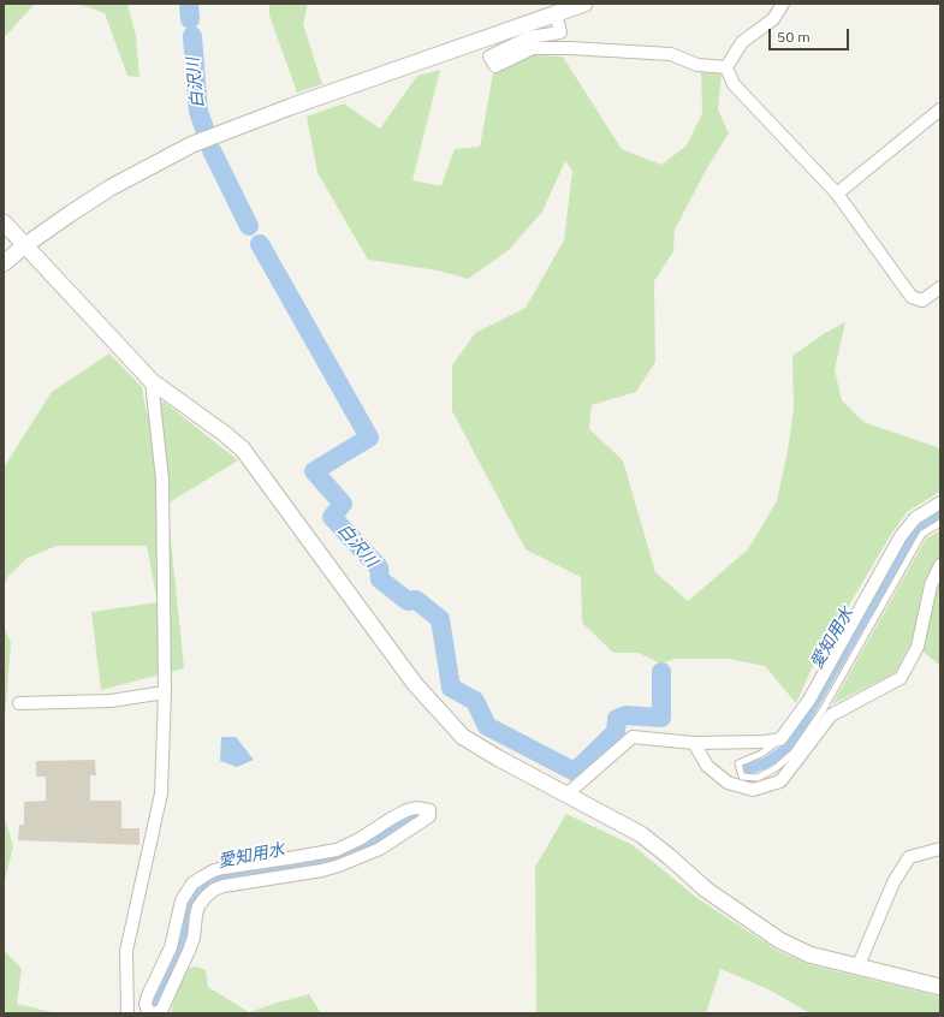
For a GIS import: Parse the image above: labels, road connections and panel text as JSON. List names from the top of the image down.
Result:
{
  "water": ["白沢川", "愛知用水"],
  "scale_bar": "50 m"
}
